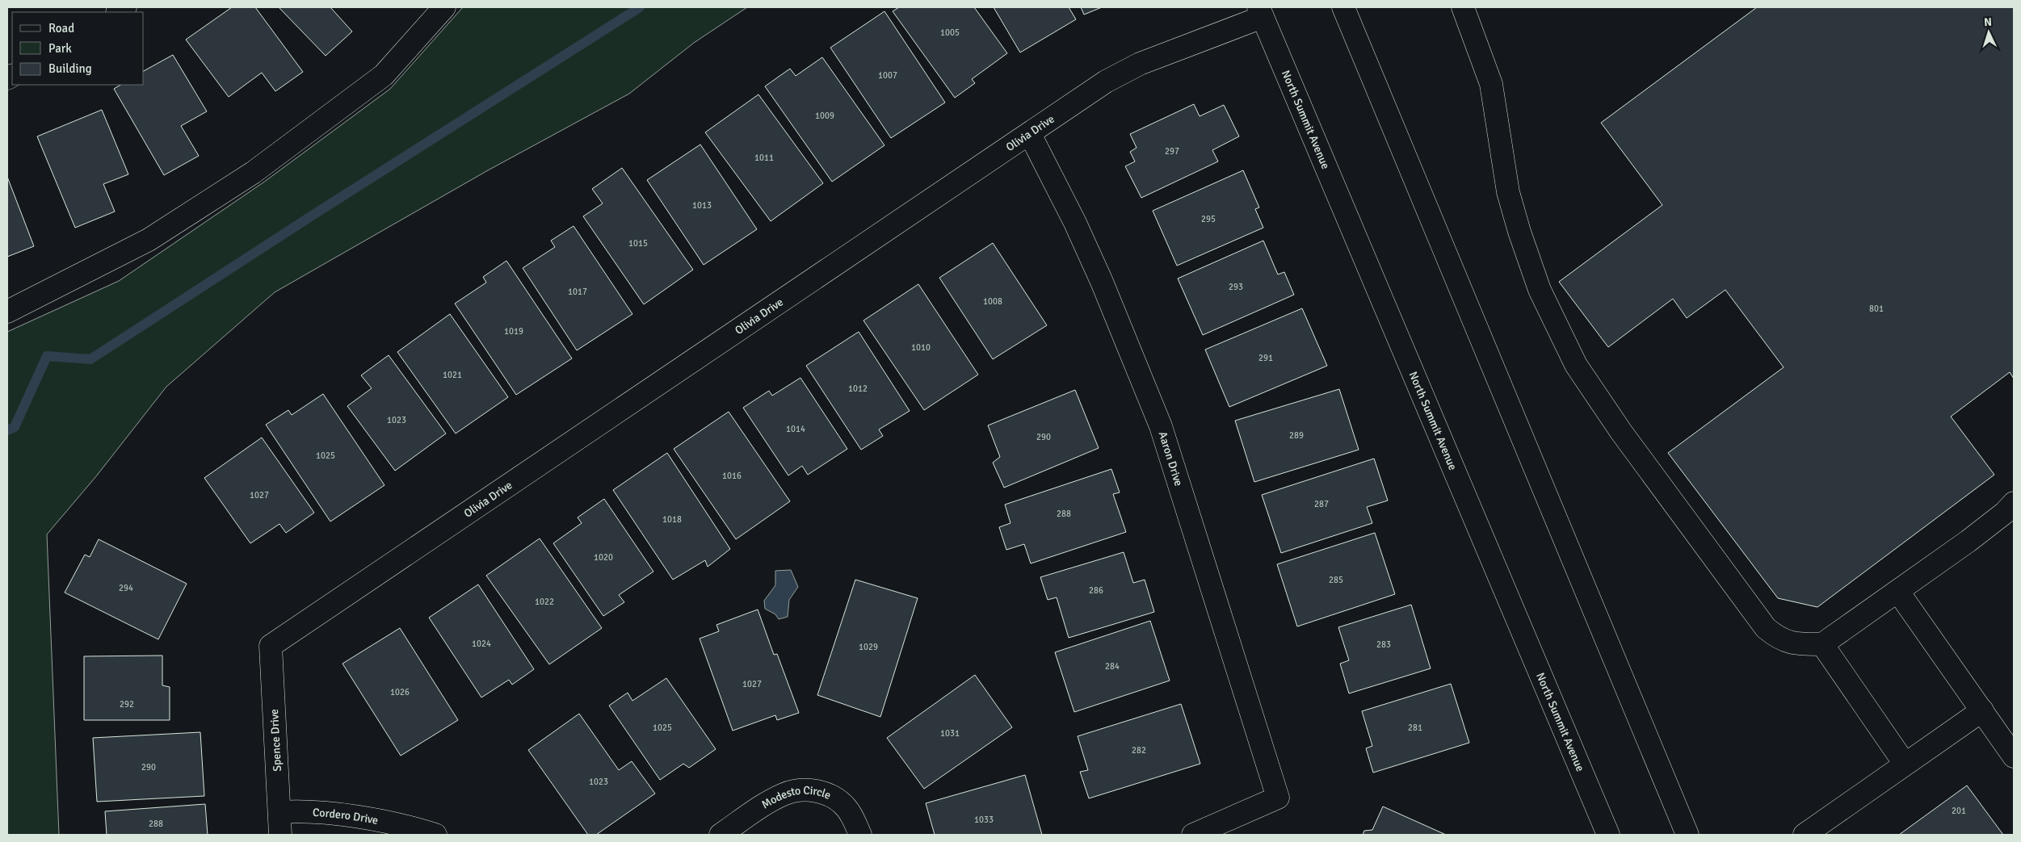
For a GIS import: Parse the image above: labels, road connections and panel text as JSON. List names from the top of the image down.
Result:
{
  "streets": {
    "street": [
      "North Summit Avenue",
      "Olivia Drive",
      "Aaron Drive",
      "Spence Drive",
      "Modesto Circle",
      "Cordero Drive"
    ]
  },
  "crossings": [
    ["North Summit Avenue", "Olivia Drive"],
    ["Olivia Drive", "Aaron Drive"],
    ["Olivia Drive", "Spence Drive"],
    ["Spence Drive", "Cordero Drive"]
  ],
  "house_numbers": [
    "1005",
    "1007",
    "1009",
    "297",
    "1011",
    "1013",
    "295",
    "1015",
    "293",
    "1017",
    "1008",
    "801",
    "1019",
    "1010",
    "291",
    "1021",
    "1012",
    "1023",
    "1014",
    "289",
    "290",
    "1025",
    "1016",
    "1027",
    "287",
    "288",
    "1018",
    "1020",
    "285",
    "294",
    "286",
    "1022",
    "1024",
    "283",
    "1029",
    "284",
    "1027",
    "1026",
    "292",
    "1025",
    "281",
    "1031",
    "282",
    "290",
    "1023",
    "201",
    "1033",
    "288"
  ],
  "legend": ["Road", "Park", "Building"],
  "north": "top"
}
